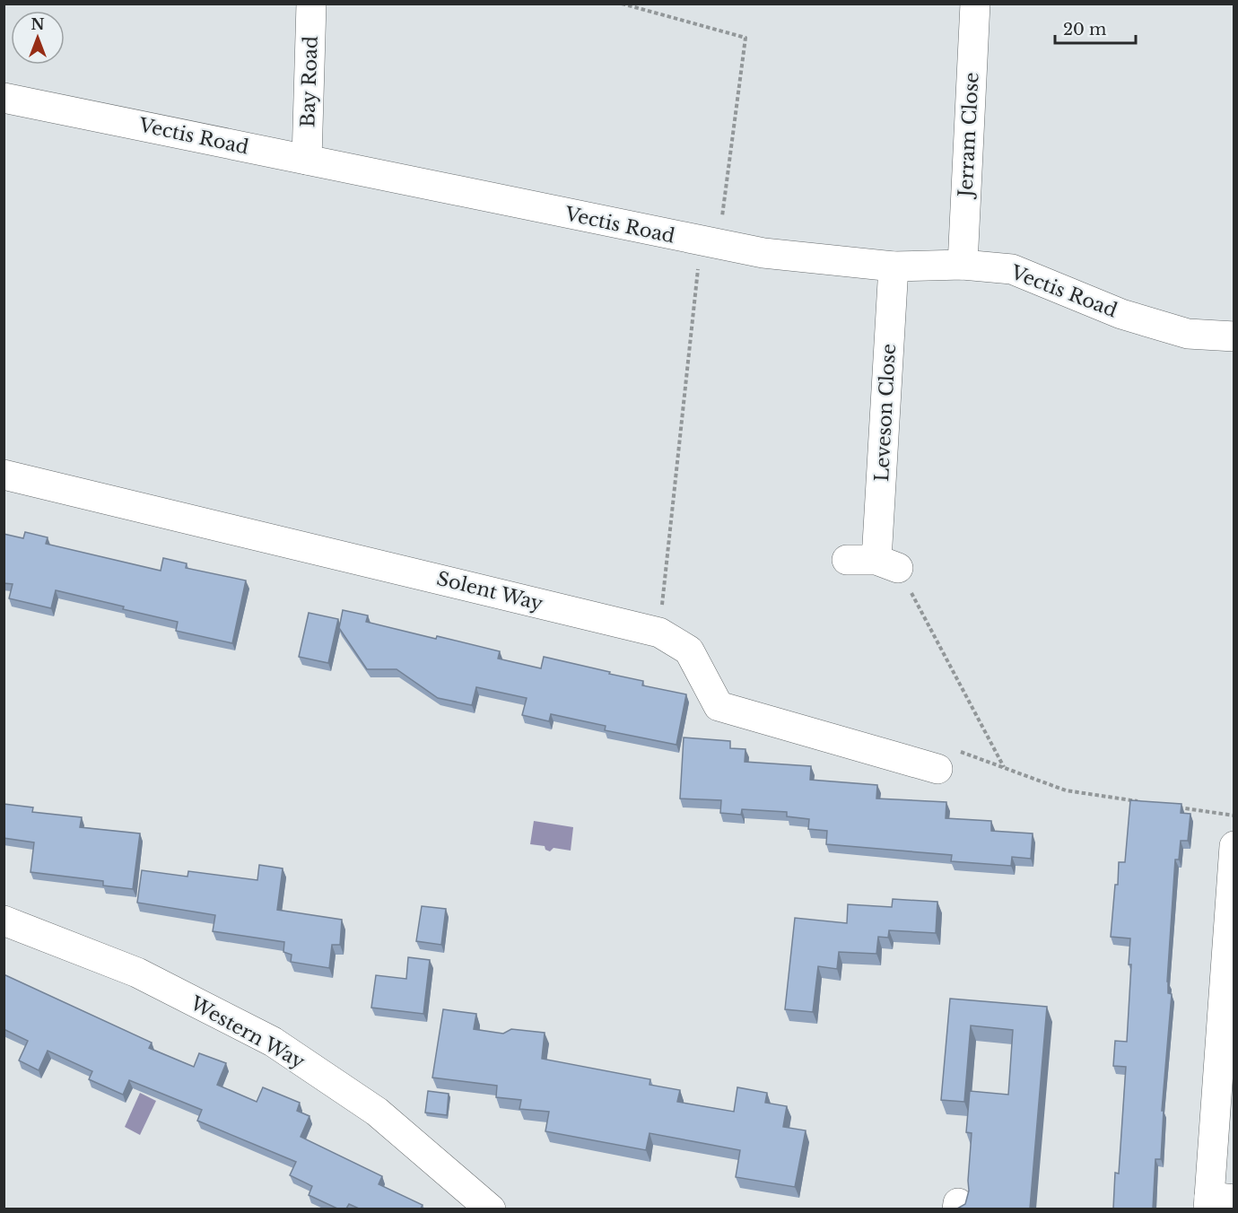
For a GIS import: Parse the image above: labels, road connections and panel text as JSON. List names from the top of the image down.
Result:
{
  "streets": {
    "street": [
      "Bay Road",
      "Jerram Close",
      "Vectis Road",
      "Leveson Close",
      "Solent Way",
      "Western Way"
    ]
  },
  "crossings": [
    ["Bay Road", "Vectis Road"],
    ["Jerram Close", "Vectis Road"],
    ["Vectis Road", "Leveson Close"]
  ],
  "scale_bar": "20 m",
  "north": "top"
}
